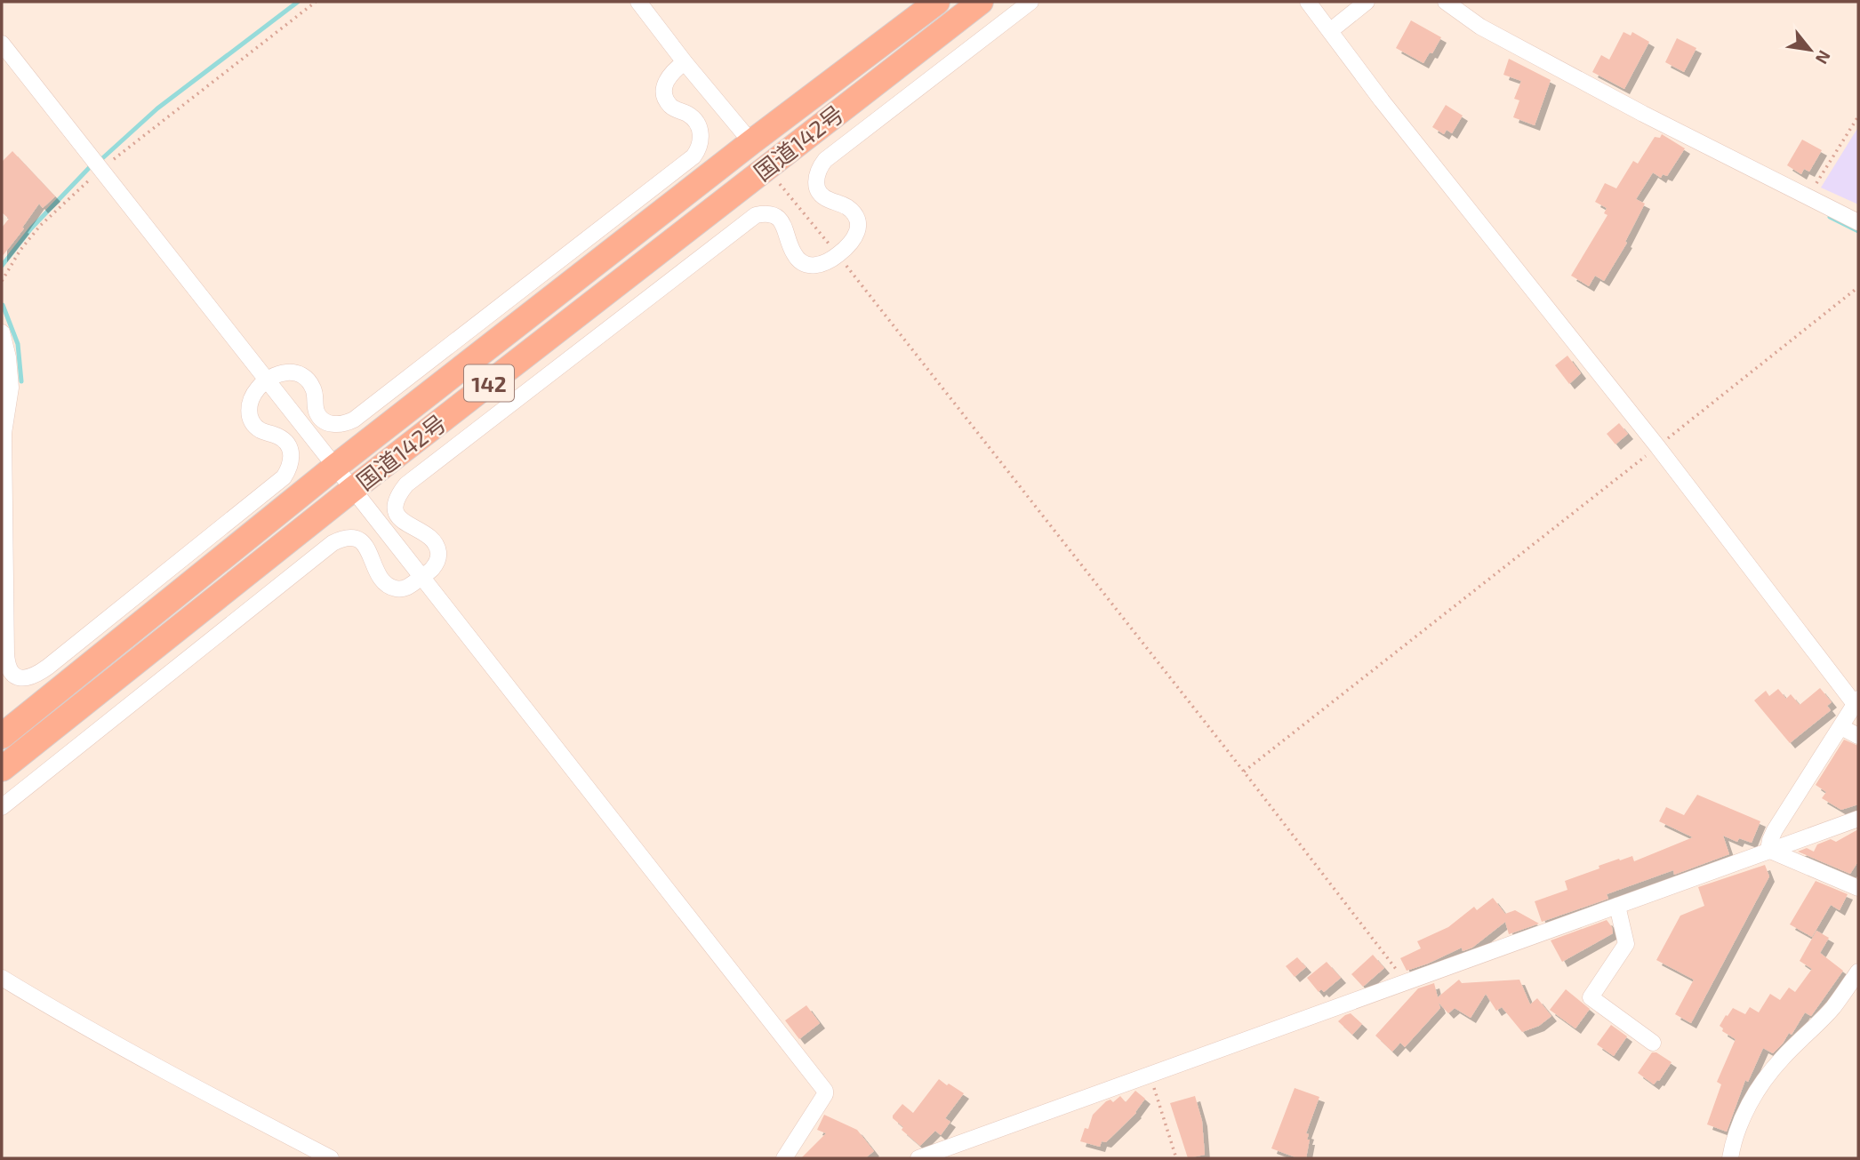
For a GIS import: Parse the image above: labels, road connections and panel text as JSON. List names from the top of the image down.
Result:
{
  "streets": {
    "highway": ["国道142号", "142"]
  },
  "north": "bottom right"
}
